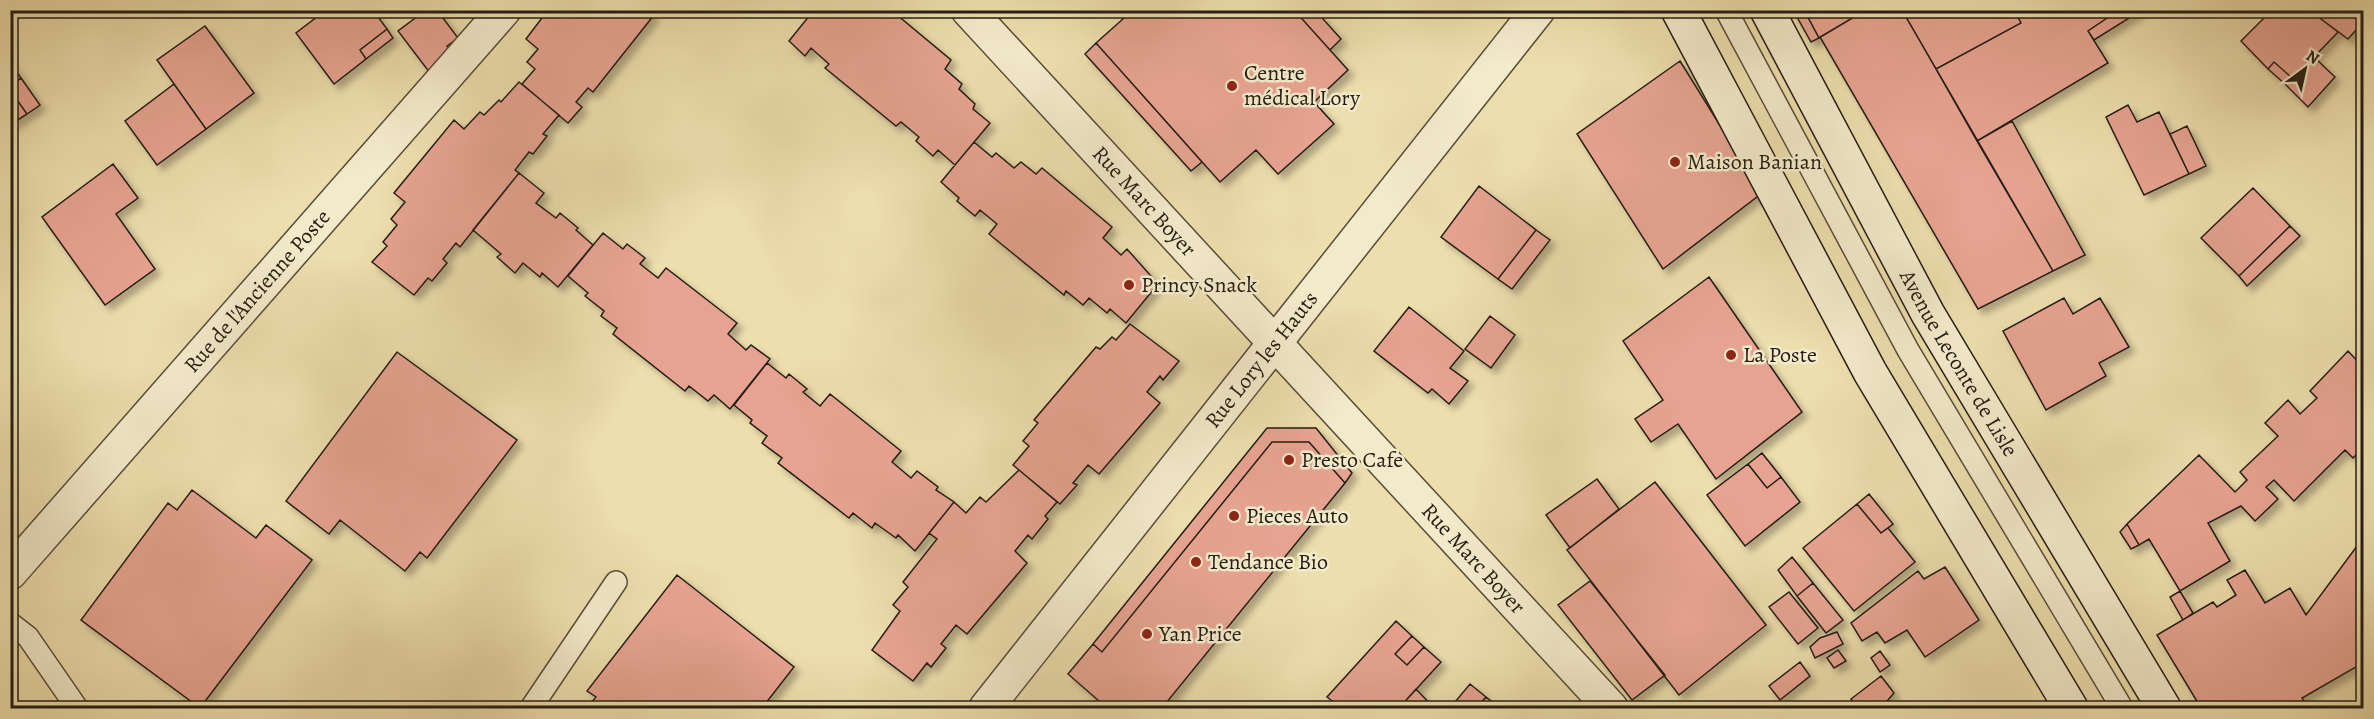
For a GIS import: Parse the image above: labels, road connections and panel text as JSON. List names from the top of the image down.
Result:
{
  "streets": {
    "street": [
      "Rue Marc Boyer",
      "Rue de l'Ancienne Poste",
      "Rue Lory les Hauts",
      "Avenue Leconte de Lisle"
    ]
  },
  "crossings": [
    ["Rue Marc Boyer", "Rue Lory les Hauts"]
  ],
  "places": [
    "Centre médical Lory",
    "Maison Banian",
    "Princy Snack",
    "La Poste",
    "Presto Cafe",
    "Pieces Auto",
    "Tendance Bio",
    "Yan Price"
  ],
  "north": "top right"
}
